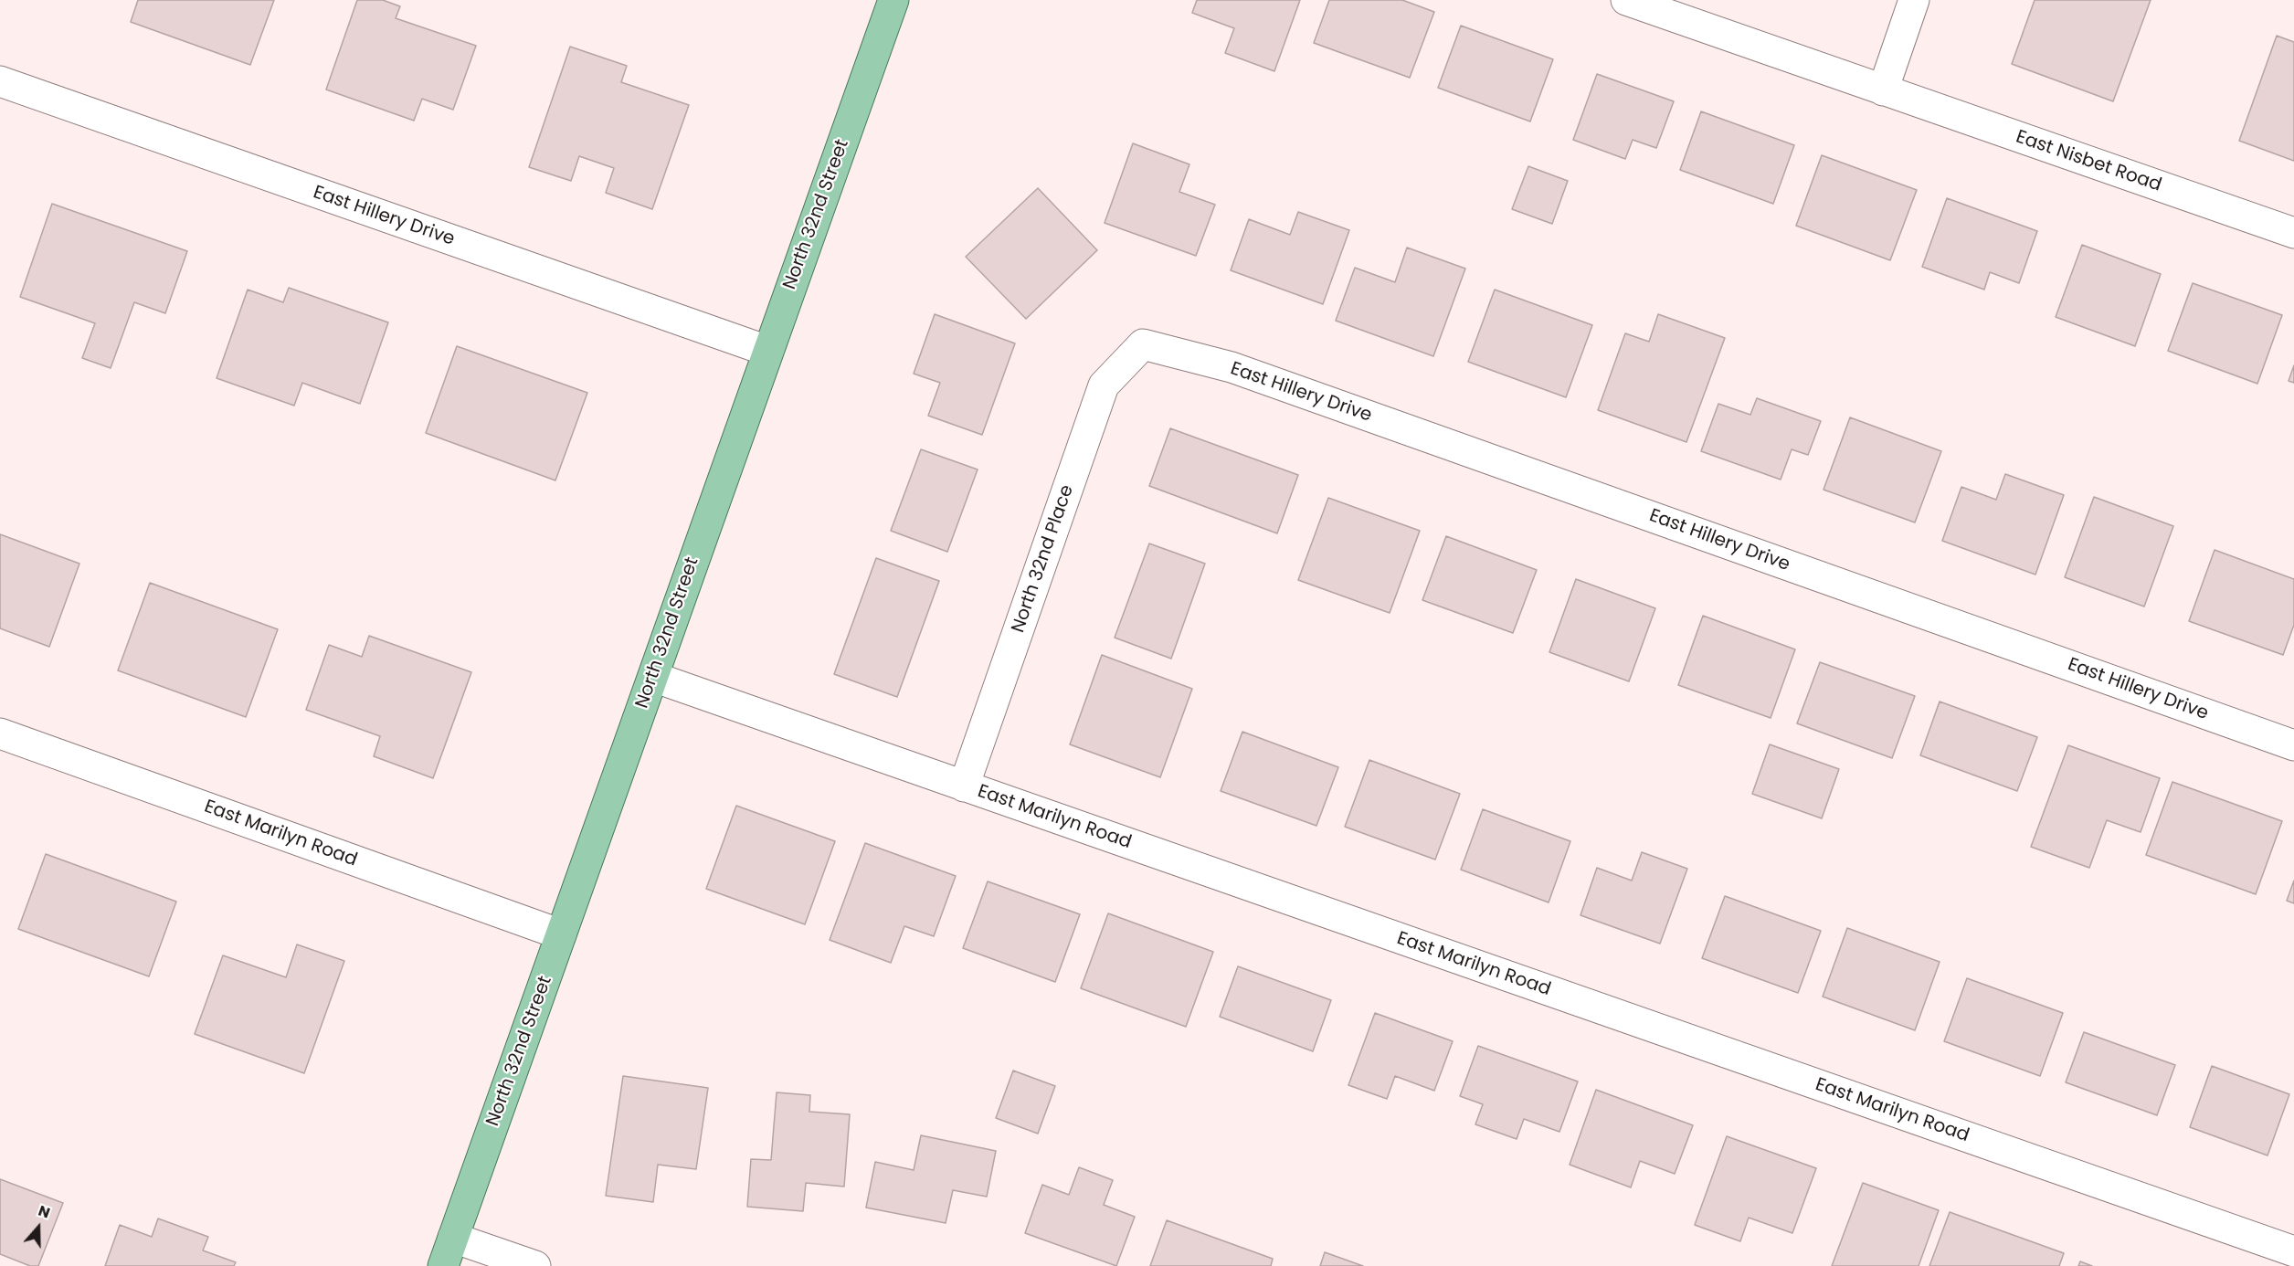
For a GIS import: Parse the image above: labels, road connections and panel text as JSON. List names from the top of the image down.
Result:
{
  "streets": {
    "main road": ["North 32nd Street"],
    "street": [
      "East Nisbet Road",
      "East Hillery Drive",
      "North 32nd Place",
      "East Marilyn Road"
    ]
  },
  "crossings": [
    ["North 32nd Street", "East Hillery Drive"],
    ["North 32nd Street", "East Marilyn Road"],
    ["East Hillery Drive", "North 32nd Place"],
    ["North 32nd Place", "East Marilyn Road"]
  ],
  "north": "top"
}
